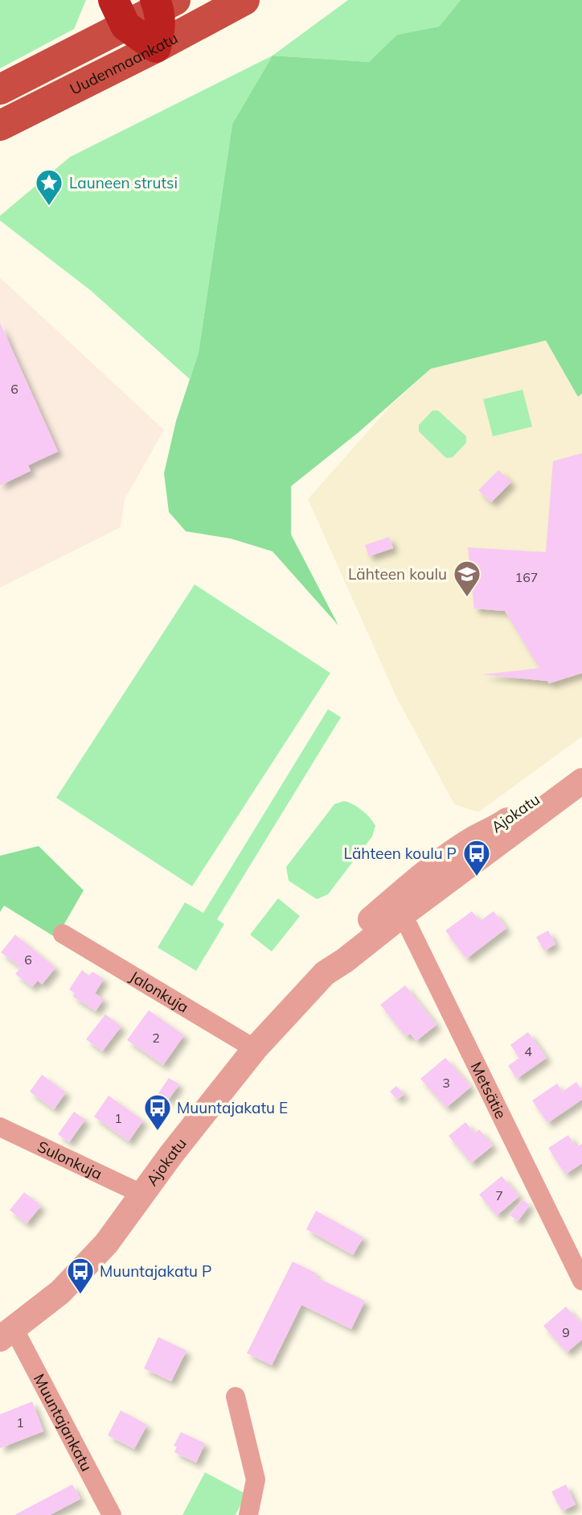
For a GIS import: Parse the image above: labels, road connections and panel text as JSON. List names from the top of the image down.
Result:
{
  "streets": {
    "main road": ["Uudenmaankatu"],
    "street": [
      "Ajokatu",
      "Jalonkuja",
      "Metsätie",
      "Sulonkuja",
      "Muuntajankatu"
    ]
  },
  "crossings": [
    ["Ajokatu", "Jalonkuja"],
    ["Ajokatu", "Metsätie"],
    ["Ajokatu", "Sulonkuja"],
    ["Ajokatu", "Muuntajankatu"]
  ],
  "places": {
    "place": ["Launeen strutsi"],
    "school or university": ["Lähteen koulu"],
    "bus stop": ["Lähteen koulu P", "Muuntajakatu E", "Muuntajakatu P"]
  },
  "house_numbers": [
    "6",
    "167",
    "6",
    "2",
    "4",
    "3",
    "1",
    "7",
    "9",
    "1"
  ]
}
